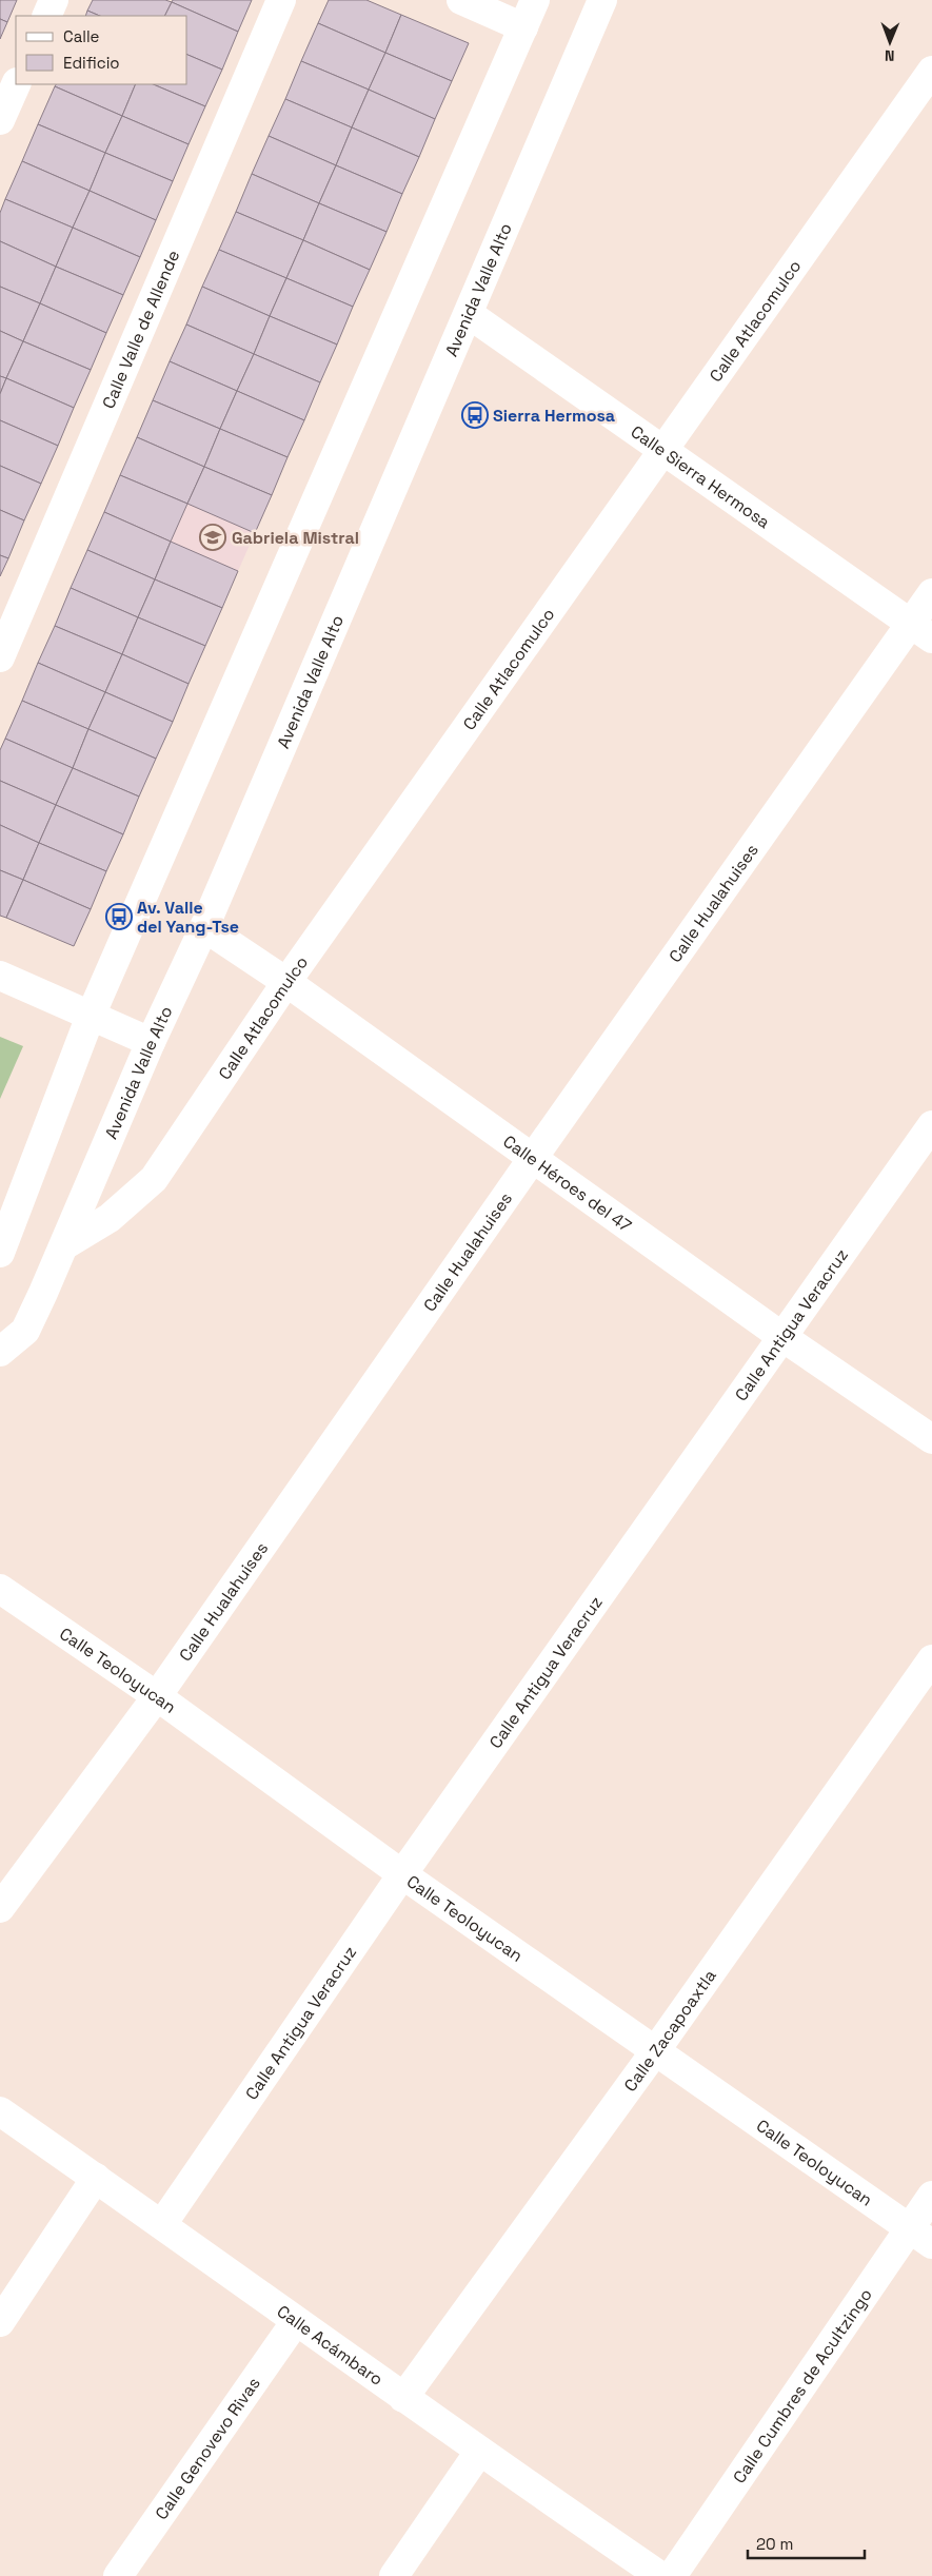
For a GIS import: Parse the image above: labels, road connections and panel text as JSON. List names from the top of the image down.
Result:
{
  "streets": {
    "street": [
      "Avenida Valle Alto",
      "Calle Atlacomulco",
      "Calle Valle de Allende",
      "Calle Sierra Hermosa",
      "Calle Hualahuises",
      "Calle Héroes del 47",
      "Calle Antigua Veracruz",
      "Calle Teoloyucan",
      "Calle Zacapoaxtla",
      "Calle Acámbaro",
      "Calle Cumbres de Acultzingo",
      "Calle Genovevo Rivas"
    ]
  },
  "crossings": [
    ["Avenida Valle Alto", "Calle Atlacomulco"],
    ["Avenida Valle Alto", "Calle Sierra Hermosa"],
    ["Avenida Valle Alto", "Calle Héroes del 47"],
    ["Calle Atlacomulco", "Calle Sierra Hermosa"],
    ["Calle Atlacomulco", "Calle Héroes del 47"],
    ["Calle Sierra Hermosa", "Calle Hualahuises"],
    ["Calle Hualahuises", "Calle Héroes del 47"],
    ["Calle Hualahuises", "Calle Teoloyucan"],
    ["Calle Héroes del 47", "Calle Antigua Veracruz"],
    ["Calle Antigua Veracruz", "Calle Teoloyucan"],
    ["Calle Antigua Veracruz", "Calle Acámbaro"],
    ["Calle Teoloyucan", "Calle Zacapoaxtla"],
    ["Calle Teoloyucan", "Calle Cumbres de Acultzingo"],
    ["Calle Zacapoaxtla", "Calle Acámbaro"],
    ["Calle Acámbaro", "Calle Genovevo Rivas"]
  ],
  "places": {
    "bus stop": ["Sierra Hermosa", "Av. Valle del Yang-Tse"],
    "school or university": ["Gabriela Mistral"]
  },
  "legend": ["Calle", "Edificio"],
  "scale_bar": "20 m",
  "north": "bottom"
}
